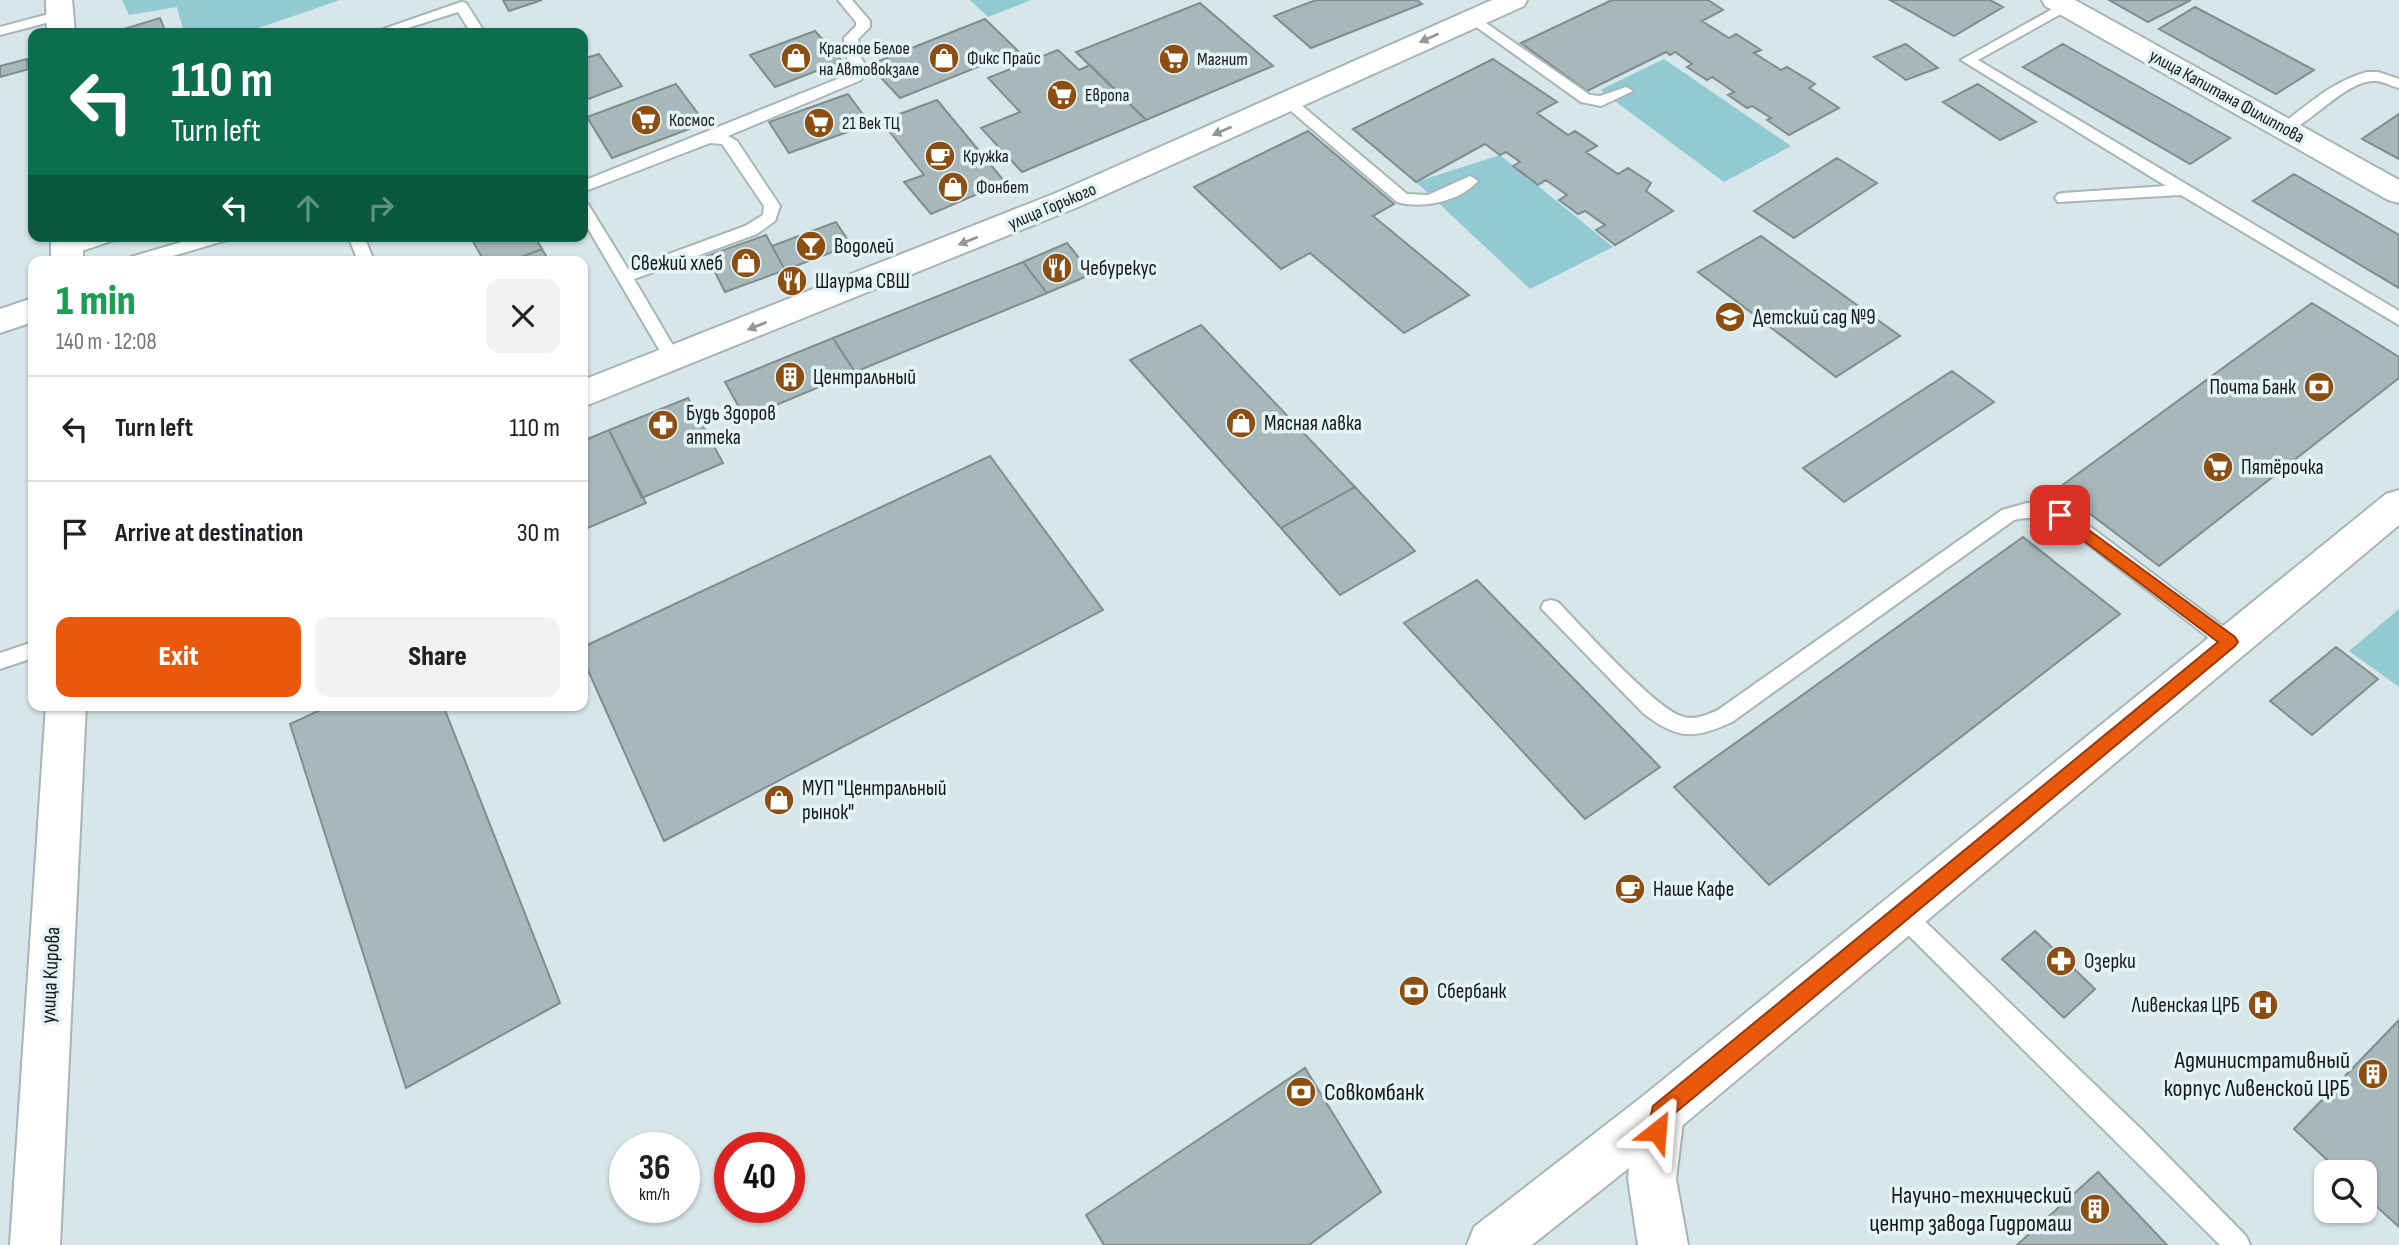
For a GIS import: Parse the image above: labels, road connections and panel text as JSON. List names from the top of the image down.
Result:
{
  "streets": {
    "street": ["улица Капитана Филиппова", "улица Горького", "улица Кирова"]
  },
  "one_way": ["улица Горького"],
  "places": {
    "shop": [
      "Красное Белое на Автовокзале",
      "Фикс Прайс",
      "Фонбет",
      "Свежий хлеб",
      "Мясная лавка",
      "МУП \"Центральный рынок\""
    ],
    "supermarket": [
      "Магнит",
      "Европа",
      "Космос",
      "21 Век ТЦ",
      "Пятёрочка"
    ],
    "cafe": ["Кружка", "Наше Кафе"],
    "bar": ["Водолей"],
    "restaurant": ["Чебурекус", "Шаурма СВШ"],
    "school or university": ["Детский сад №9"],
    "building": ["Центральный", "Административный корпус Ливенской ЦРБ", "Научно-технический центр завода Гидромаш"],
    "bank": ["Почта Банк", "Сбербанк", "Совкомбанк"],
    "pharmacy": ["Будь Здоров аптека", "Озерки"],
    "hospital": ["Ливенская ЦРБ"]
  },
  "page": {
    "turn": ["110 m", "Turn left"],
    "heading": ["1 min", "140 m · 12:08"],
    "list": [
      {
        "name": "Turn left",
        "value": "110 m"
      },
      {
        "name": "Arrive at destination",
        "value": "30 m"
      }
    ],
    "buttons": ["Exit", "Share"],
    "speed": "36 km/h",
    "limit": "40"
  }
}
